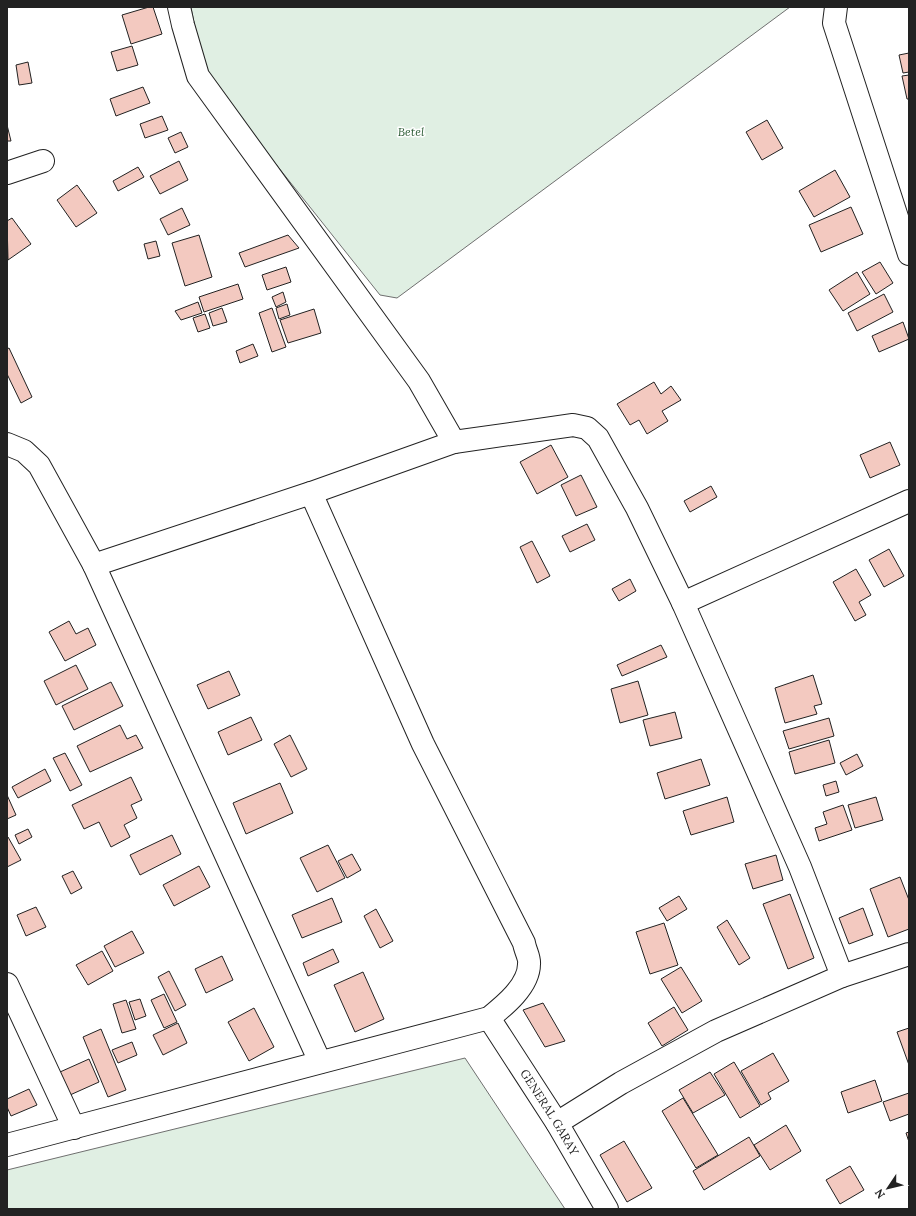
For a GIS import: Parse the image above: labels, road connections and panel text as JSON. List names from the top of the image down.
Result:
{
  "streets": {
    "street": ["GENERAL GARAY"]
  },
  "parks": ["Betel"],
  "north": "bottom left"
}
